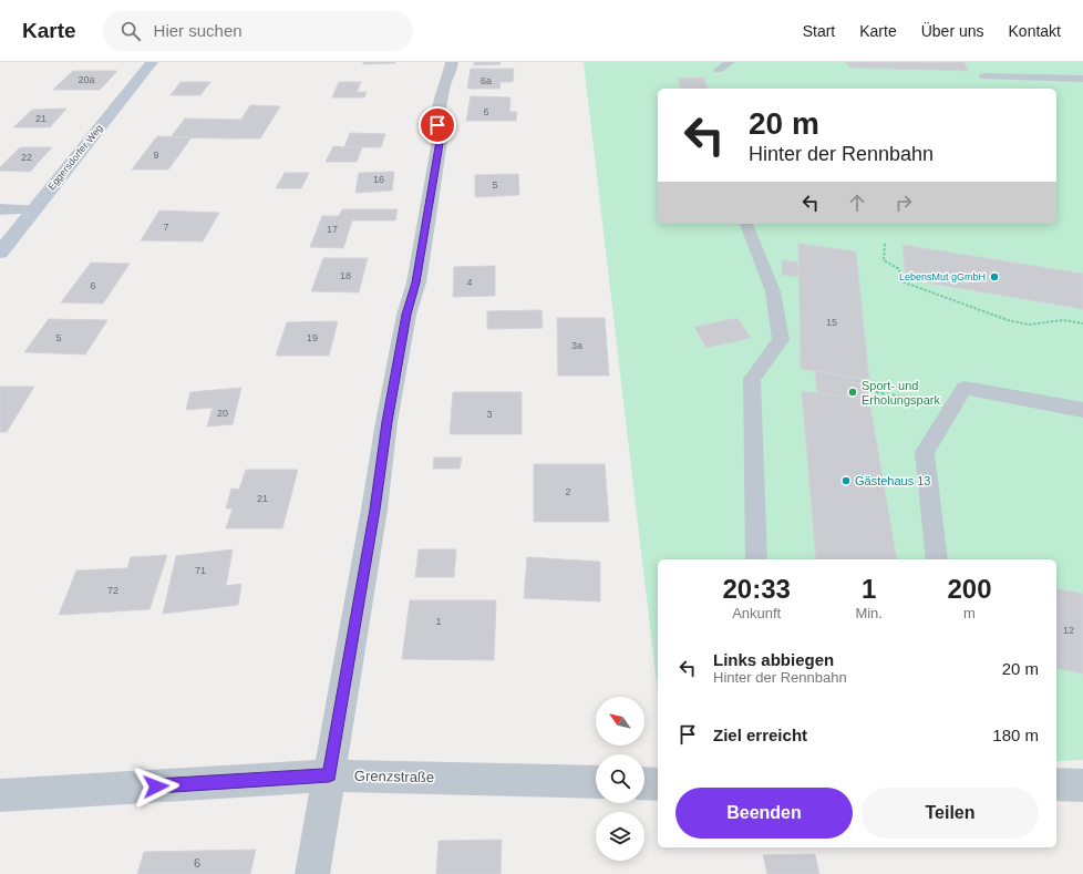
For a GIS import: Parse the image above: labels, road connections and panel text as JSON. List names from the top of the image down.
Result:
{
  "streets": {
    "main road": ["Eggersdorfer Weg"],
    "street": ["Grenzstraße"]
  },
  "places": ["LebensMut gGmbH", "Sport- und Erholungspark", "Gästehaus 13"],
  "house_numbers": [
    "20a",
    "6a",
    "6",
    "21",
    "9",
    "22",
    "16",
    "5",
    "7",
    "17",
    "18",
    "4",
    "6",
    "15",
    "5",
    "19",
    "3a",
    "20",
    "3",
    "2",
    "21",
    "71",
    "72",
    "1",
    "12",
    "6"
  ],
  "north": "top left",
  "page": {
    "header": "Karte",
    "search": "Hier suchen",
    "nav": [
      "Start",
      "Karte",
      "Über uns",
      "Kontakt"
    ],
    "turn": ["20 m", "Hinter der Rennbahn"],
    "eta": [
      "20:33",
      "Ankunft",
      "1",
      "Min.",
      "200",
      "m"
    ],
    "list": [
      {
        "name": "Links abbiegen",
        "note": "Hinter der Rennbahn",
        "value": "20 m"
      },
      {
        "name": "Ziel erreicht",
        "value": "180 m"
      }
    ],
    "buttons": ["Beenden", "Teilen"]
  }
}
